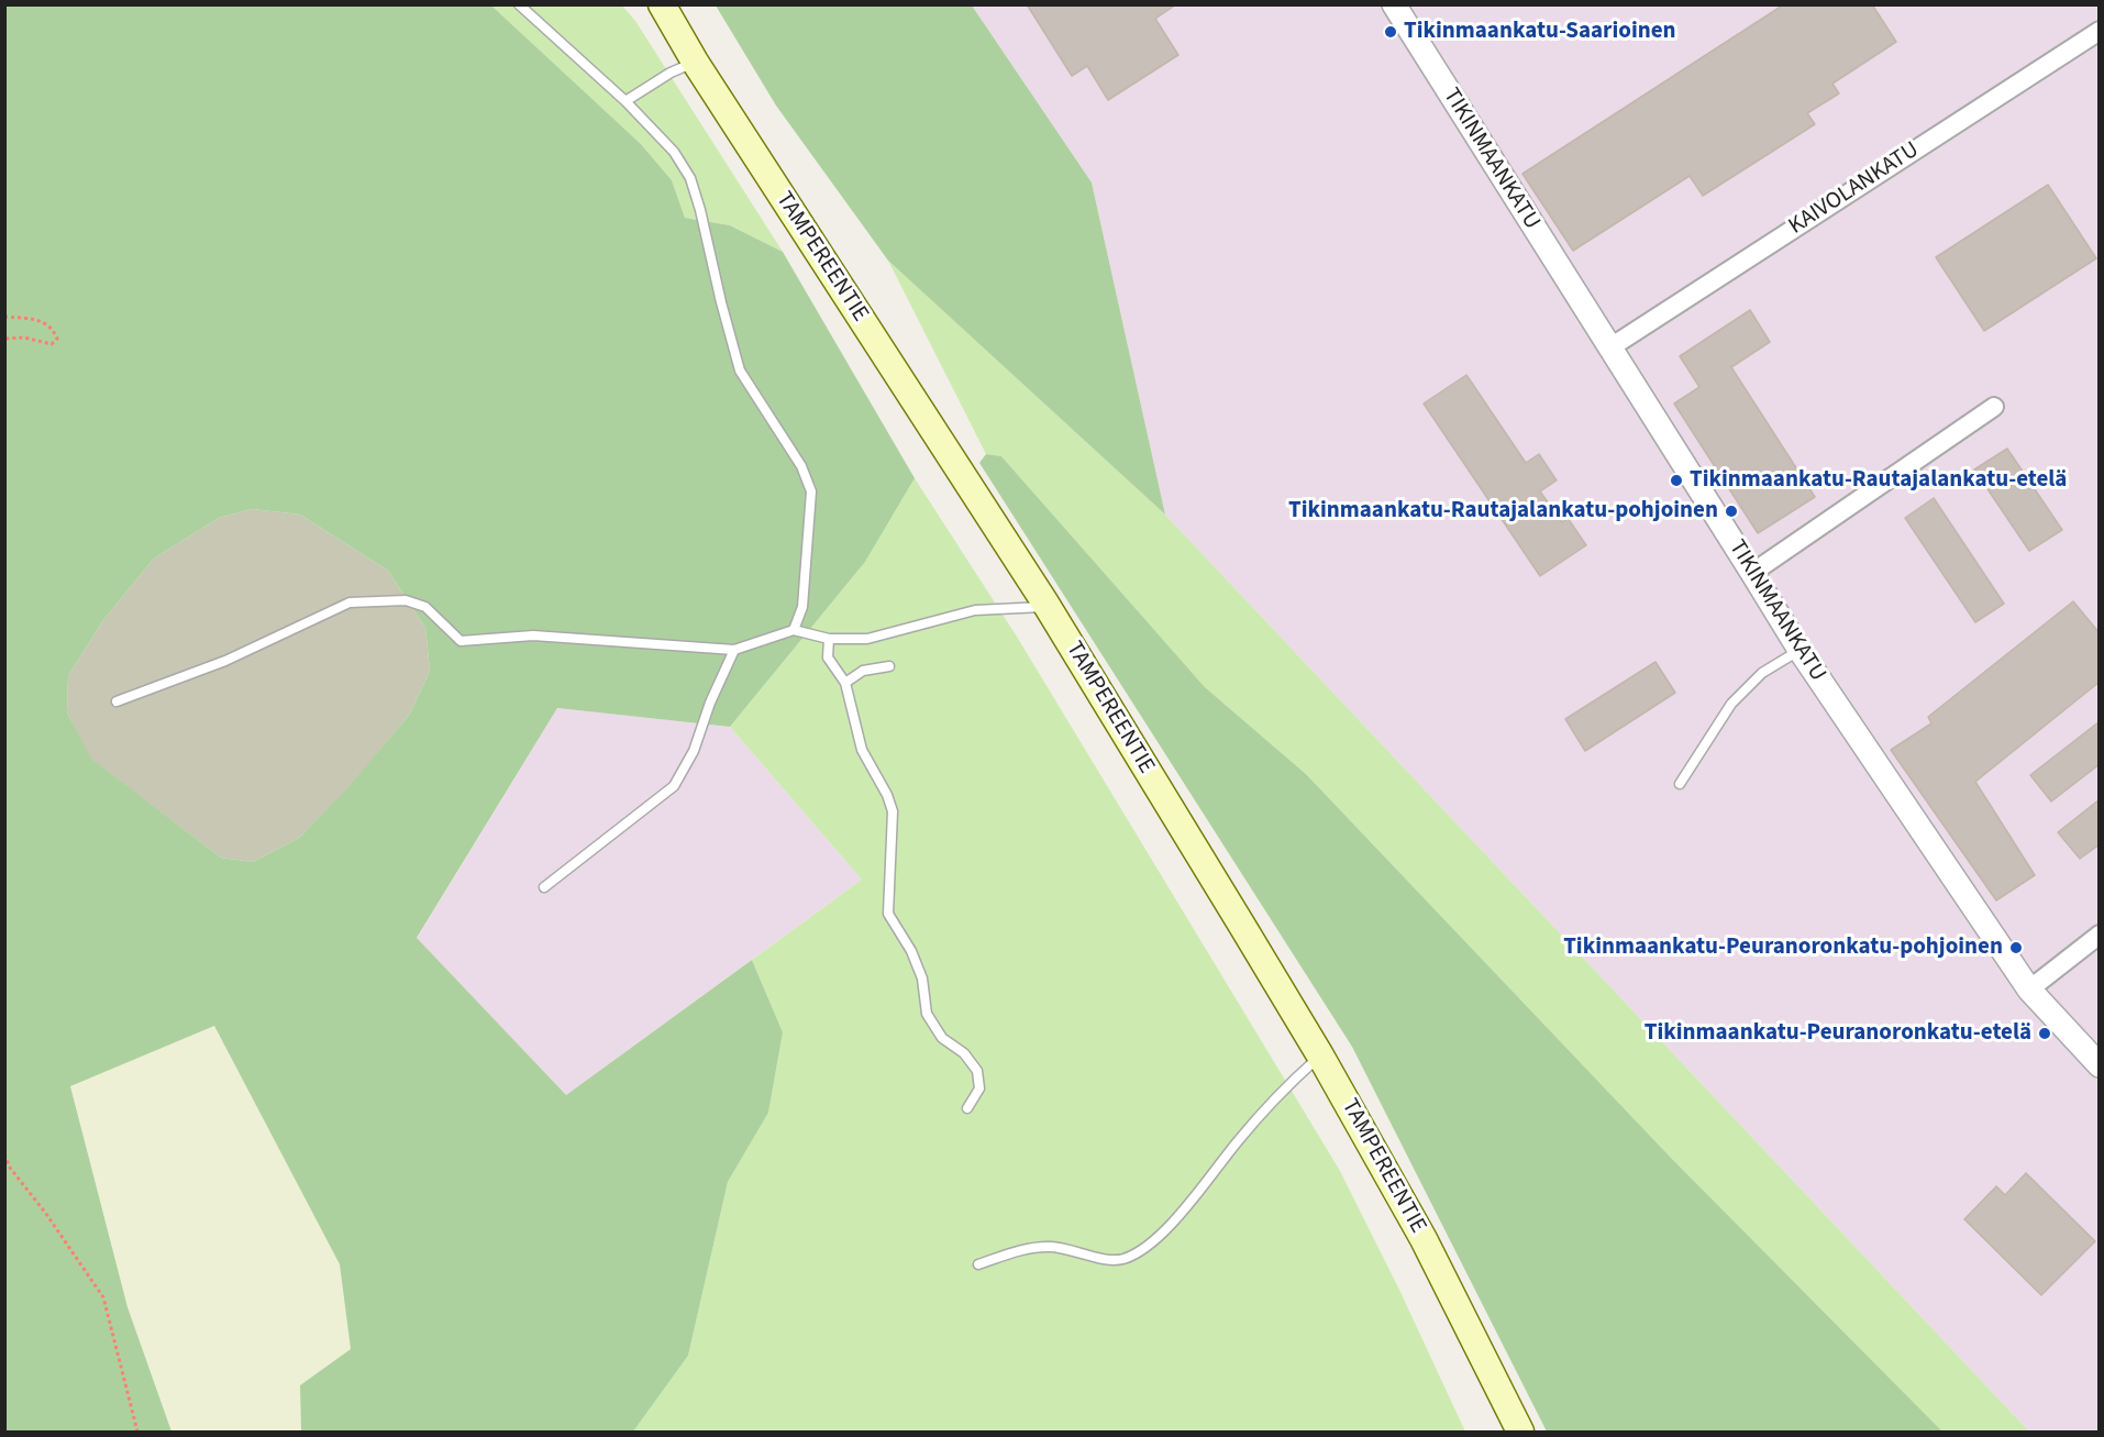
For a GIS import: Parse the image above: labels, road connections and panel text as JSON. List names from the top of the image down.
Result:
{
  "streets": {
    "main road": ["TAMPEREENTIE"],
    "street": ["TIKINMAANKATU", "KAIVOLANKATU"]
  },
  "crossings": [
    ["TIKINMAANKATU", "KAIVOLANKATU"]
  ],
  "places": [
    "Tikinmaankatu-Saarioinen",
    "Tikinmaankatu-Rautajalankatu-etelä",
    "Tikinmaankatu-Rautajalankatu-pohjoinen",
    "Tikinmaankatu-Peuranoronkatu-pohjoinen",
    "Tikinmaankatu-Peuranoronkatu-etelä"
  ]
}
